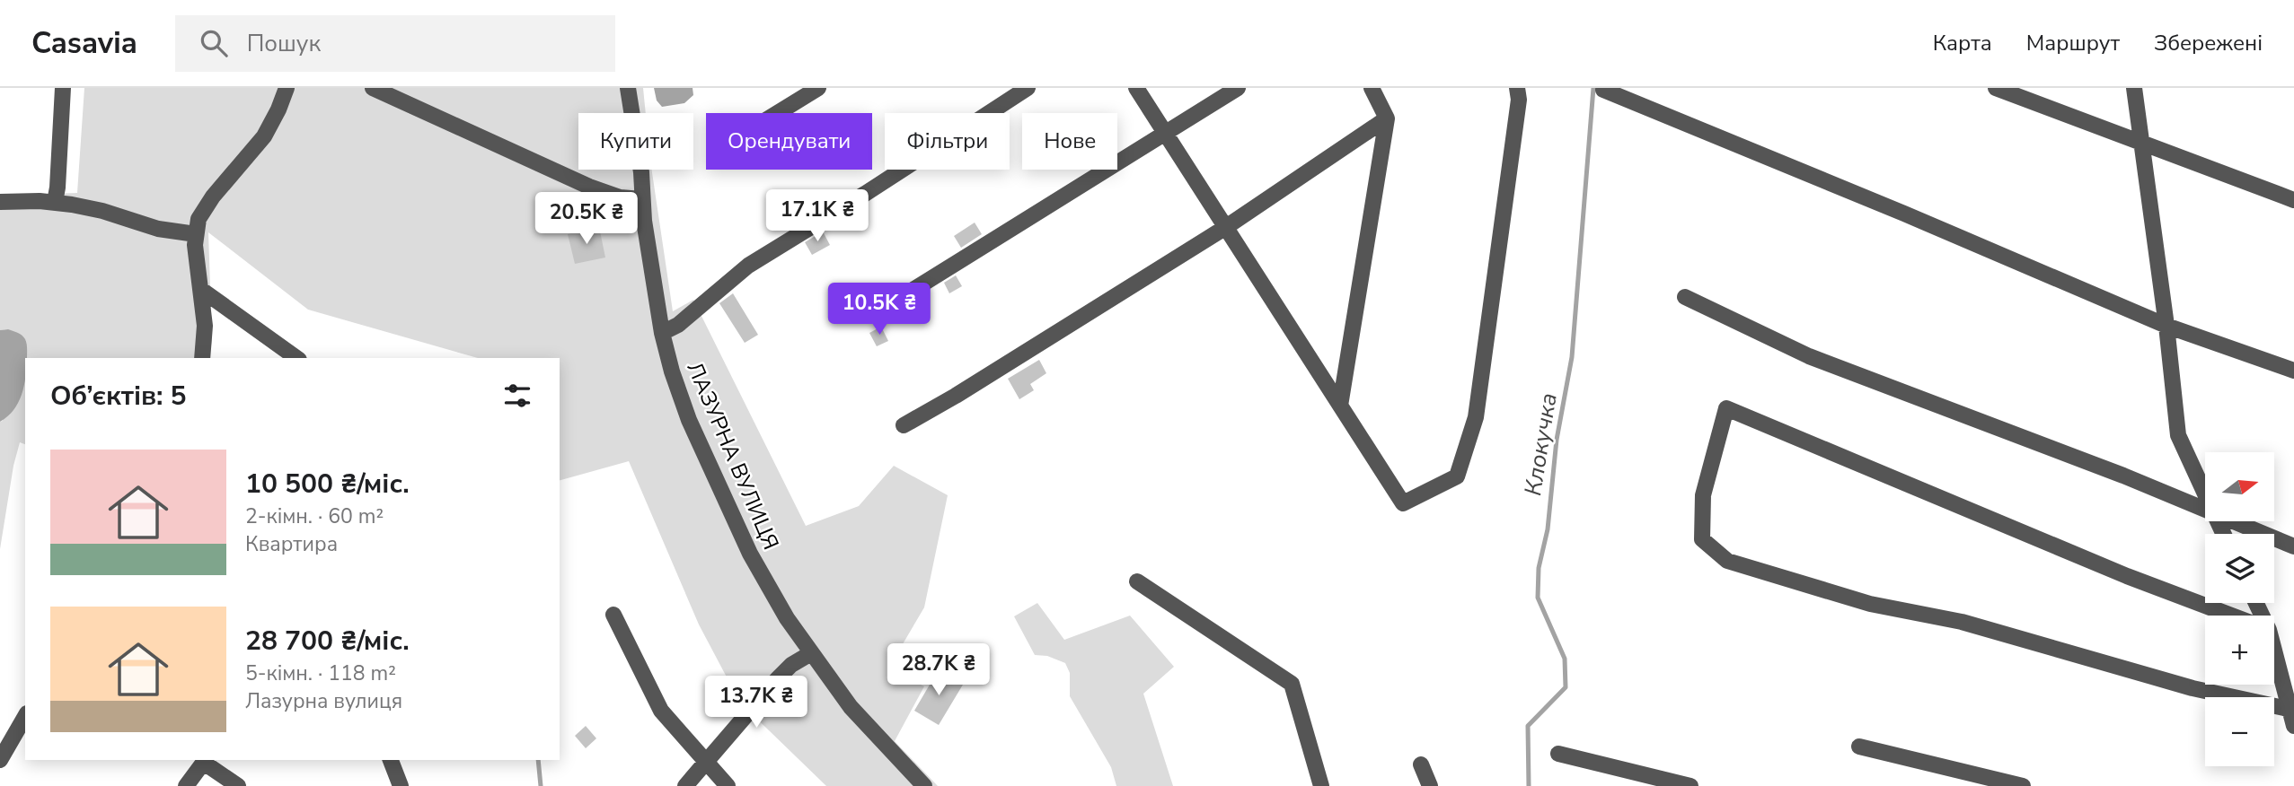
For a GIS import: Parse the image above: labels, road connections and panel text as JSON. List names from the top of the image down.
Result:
{
  "streets": {
    "street": ["ЛАЗУРНА ВУЛИЦЯ"]
  },
  "water": ["Клокучка"],
  "north": "right",
  "page": {
    "header": "Casavia",
    "search": "Пошук",
    "nav": ["Карта", "Маршрут", "Збережені"],
    "chip": [
      "Купити",
      "Орендувати",
      "Фільтри",
      "Нове"
    ],
    "price": [
      "17.1K ₴",
      "20.5K ₴",
      "10.5K ₴",
      "28.7K ₴",
      "13.7K ₴"
    ],
    "heading": "Об’єктів: 5",
    "list": [
      {
        "name": "10 500 ₴/міс.",
        "note": "2-кімн. · 60 m² · Квартира"
      },
      {
        "name": "28 700 ₴/міс.",
        "note": "5-кімн. · 118 m² · Лазурна вулиця"
      }
    ],
    "map_buttons": ["+", "−"]
  }
}
